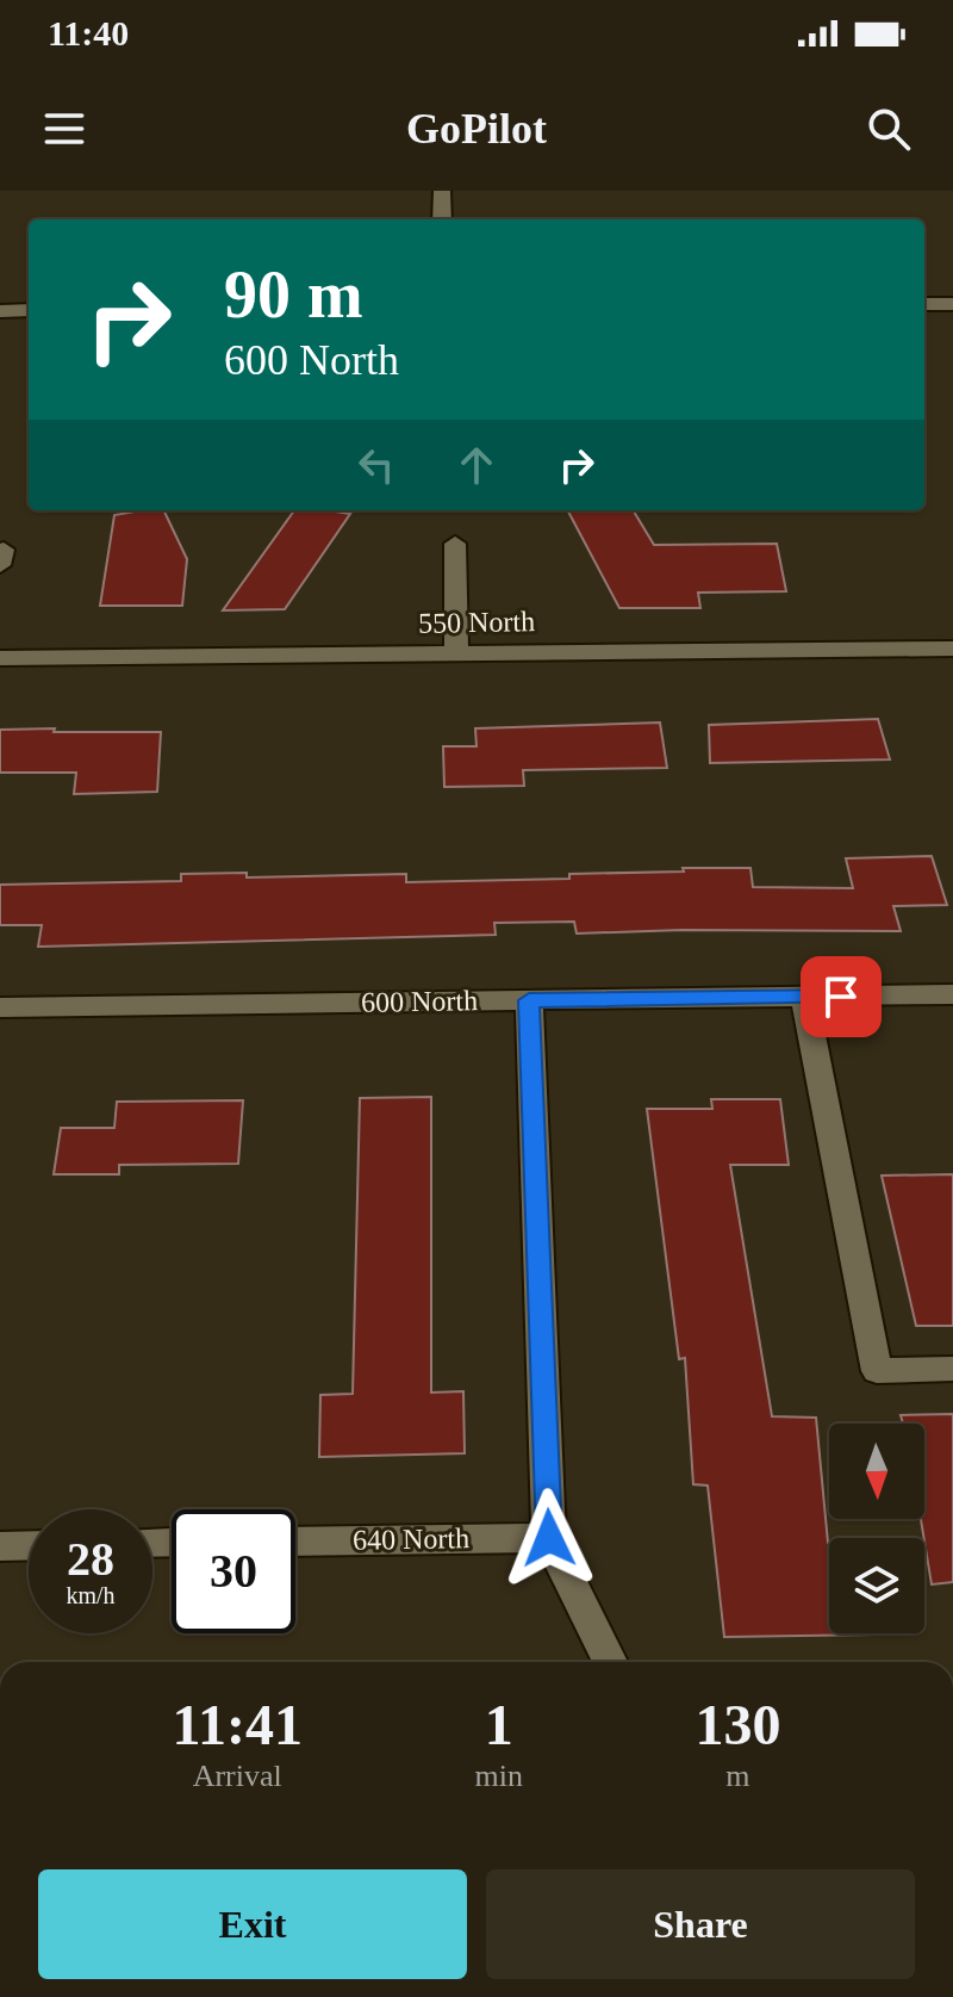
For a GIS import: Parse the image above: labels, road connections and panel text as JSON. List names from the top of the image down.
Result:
{
  "streets": {
    "street": ["550 North", "600 North", "640 North"]
  },
  "north": "bottom",
  "page": {
    "status": "11:40",
    "header": "GoPilot",
    "turn": ["90 m", "600 North"],
    "speed": "28 km/h",
    "limit": "30",
    "eta": [
      "11:41",
      "Arrival",
      "1",
      "min",
      "130",
      "m"
    ],
    "buttons": ["Exit", "Share"]
  }
}
